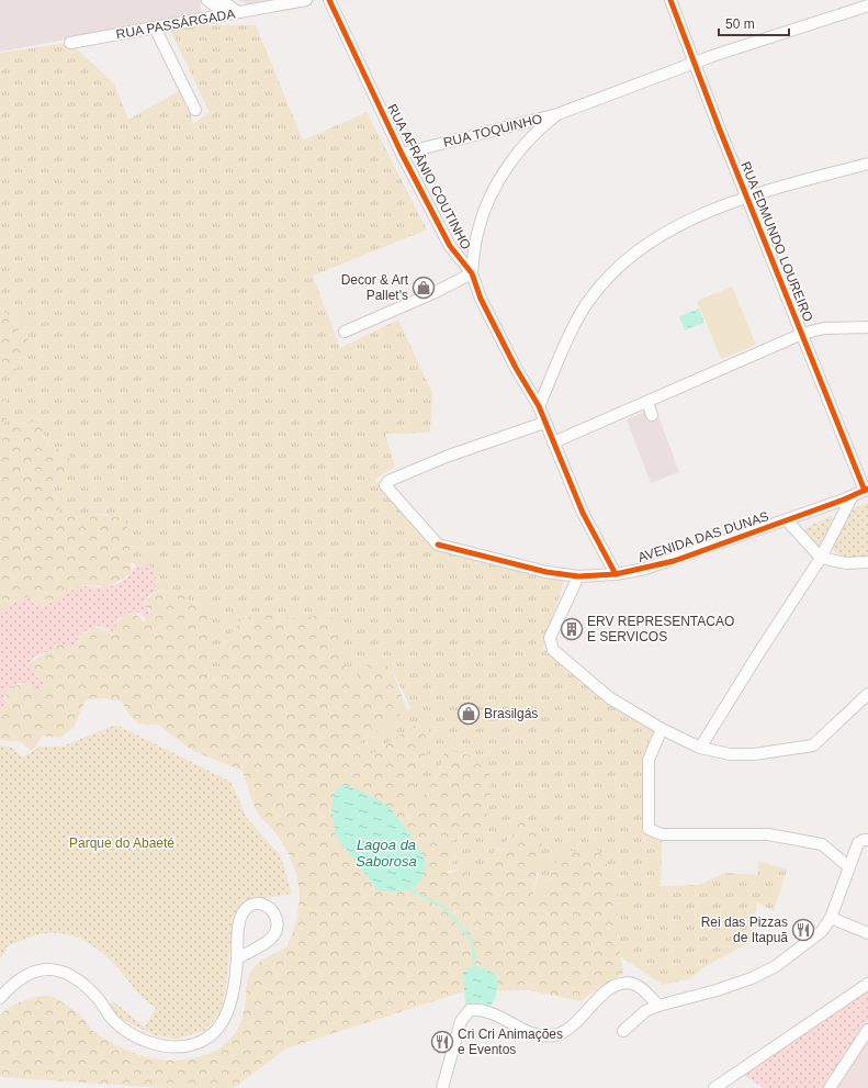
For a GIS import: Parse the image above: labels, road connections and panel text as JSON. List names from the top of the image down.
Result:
{
  "streets": {
    "street": [
      "RUA PASSÁRGADA",
      "RUA TOQUINHO",
      "RUA AFRÂNIO COUTINHO",
      "RUA EDMUNDO LOUREIRO",
      "AVENIDA DAS DUNAS"
    ]
  },
  "crossings": [
    ["RUA TOQUINHO", "RUA AFRÂNIO COUTINHO"],
    ["RUA AFRÂNIO COUTINHO", "AVENIDA DAS DUNAS"],
    ["RUA EDMUNDO LOUREIRO", "AVENIDA DAS DUNAS"]
  ],
  "water": ["Lagoa da Saborosa"],
  "parks": ["Parque do Abaeté"],
  "places": {
    "shop": ["Decor & Art Pallet's", "Brasilgás"],
    "building": ["ERV REPRESENTACAO E SERVICOS"],
    "restaurant": ["Rei das Pizzas de Itapuã", "Cri Cri Animações e Eventos"]
  },
  "scale_bar": "50 m"
}
